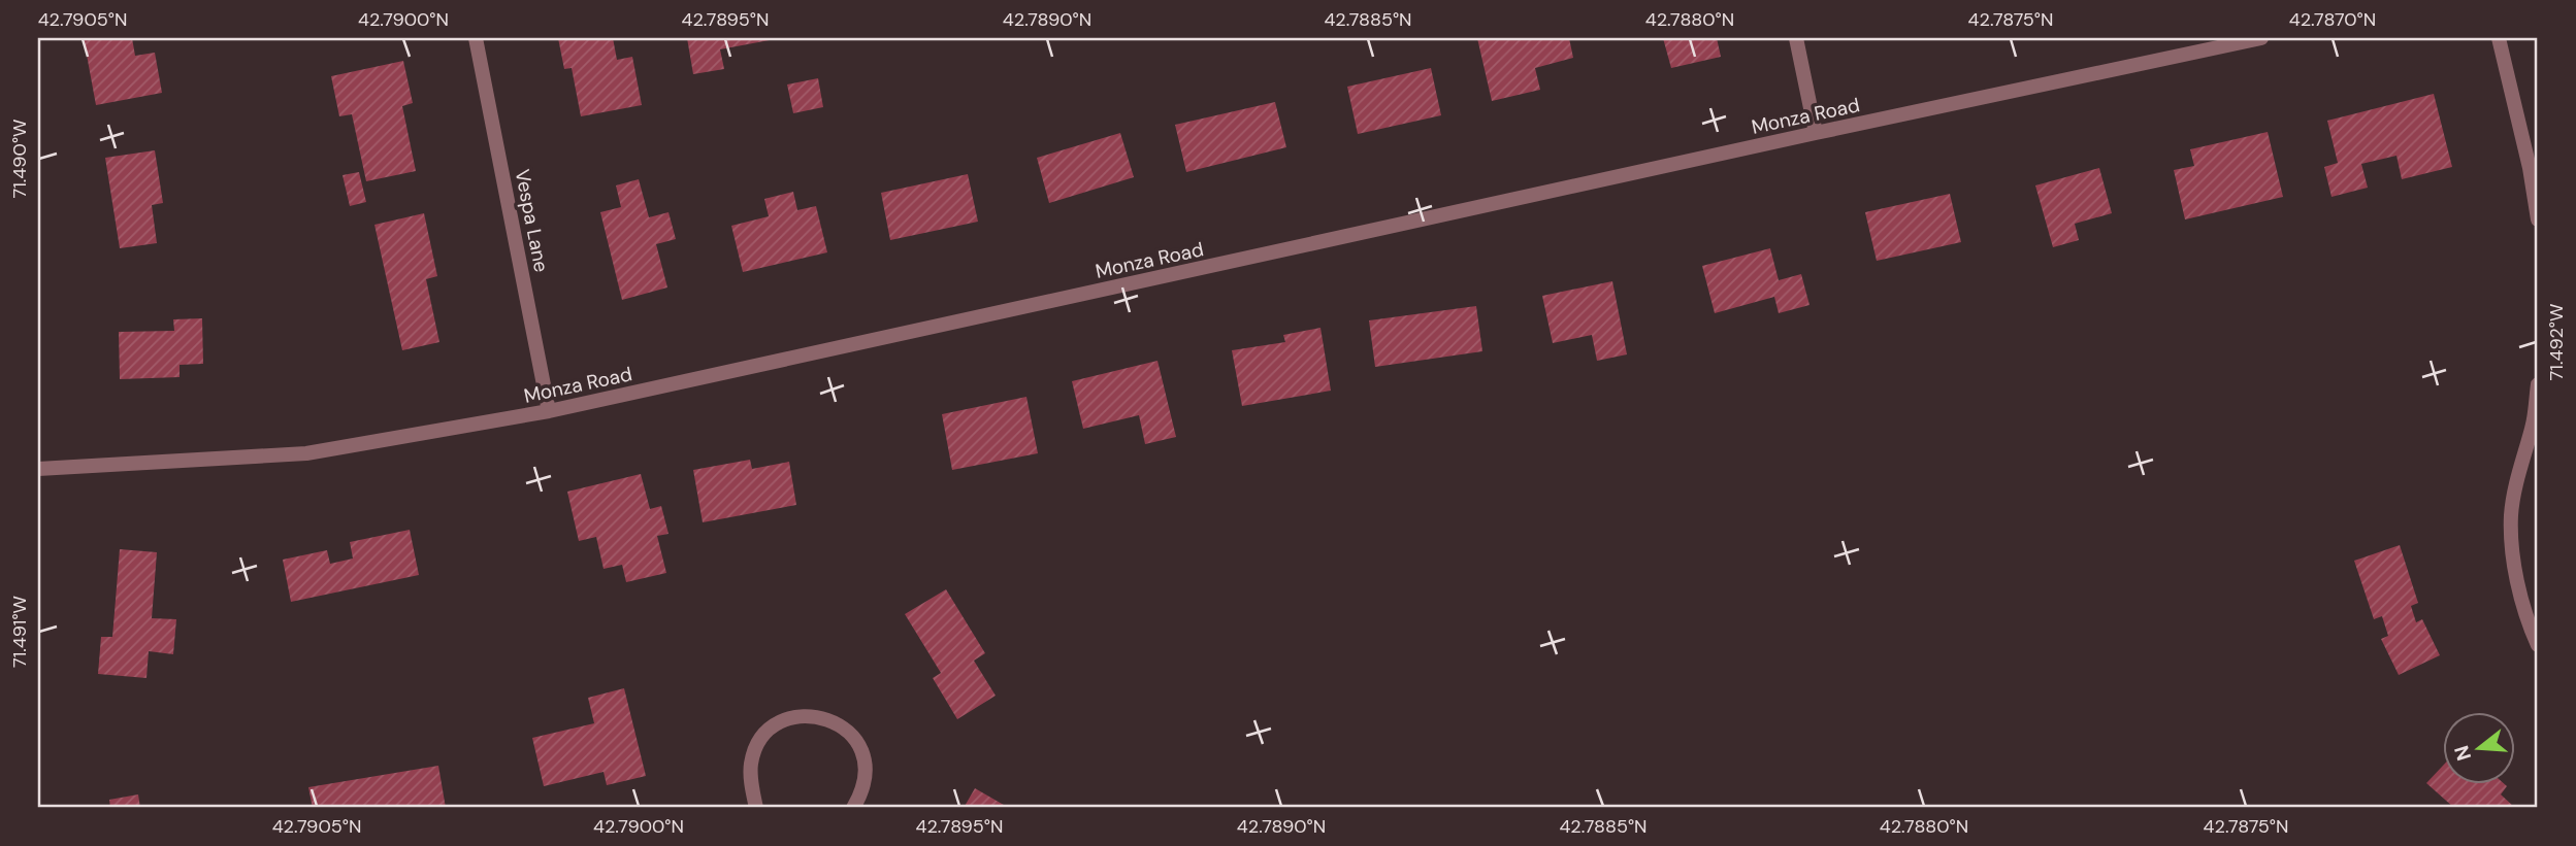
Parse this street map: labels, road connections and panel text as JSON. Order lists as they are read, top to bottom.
{
  "streets": {
    "street": ["Monza Road", "Vespa Lane"]
  },
  "crossings": [
    ["Monza Road", "Vespa Lane"]
  ],
  "north": "left",
  "coordinates": [
    "42.7905°N",
    "42.7900°N",
    "42.7895°N",
    "42.7890°N",
    "42.7885°N",
    "42.7880°N",
    "42.7875°N",
    "42.7870°N",
    "71.490°W",
    "71.492°W",
    "71.491°W"
  ]
}
